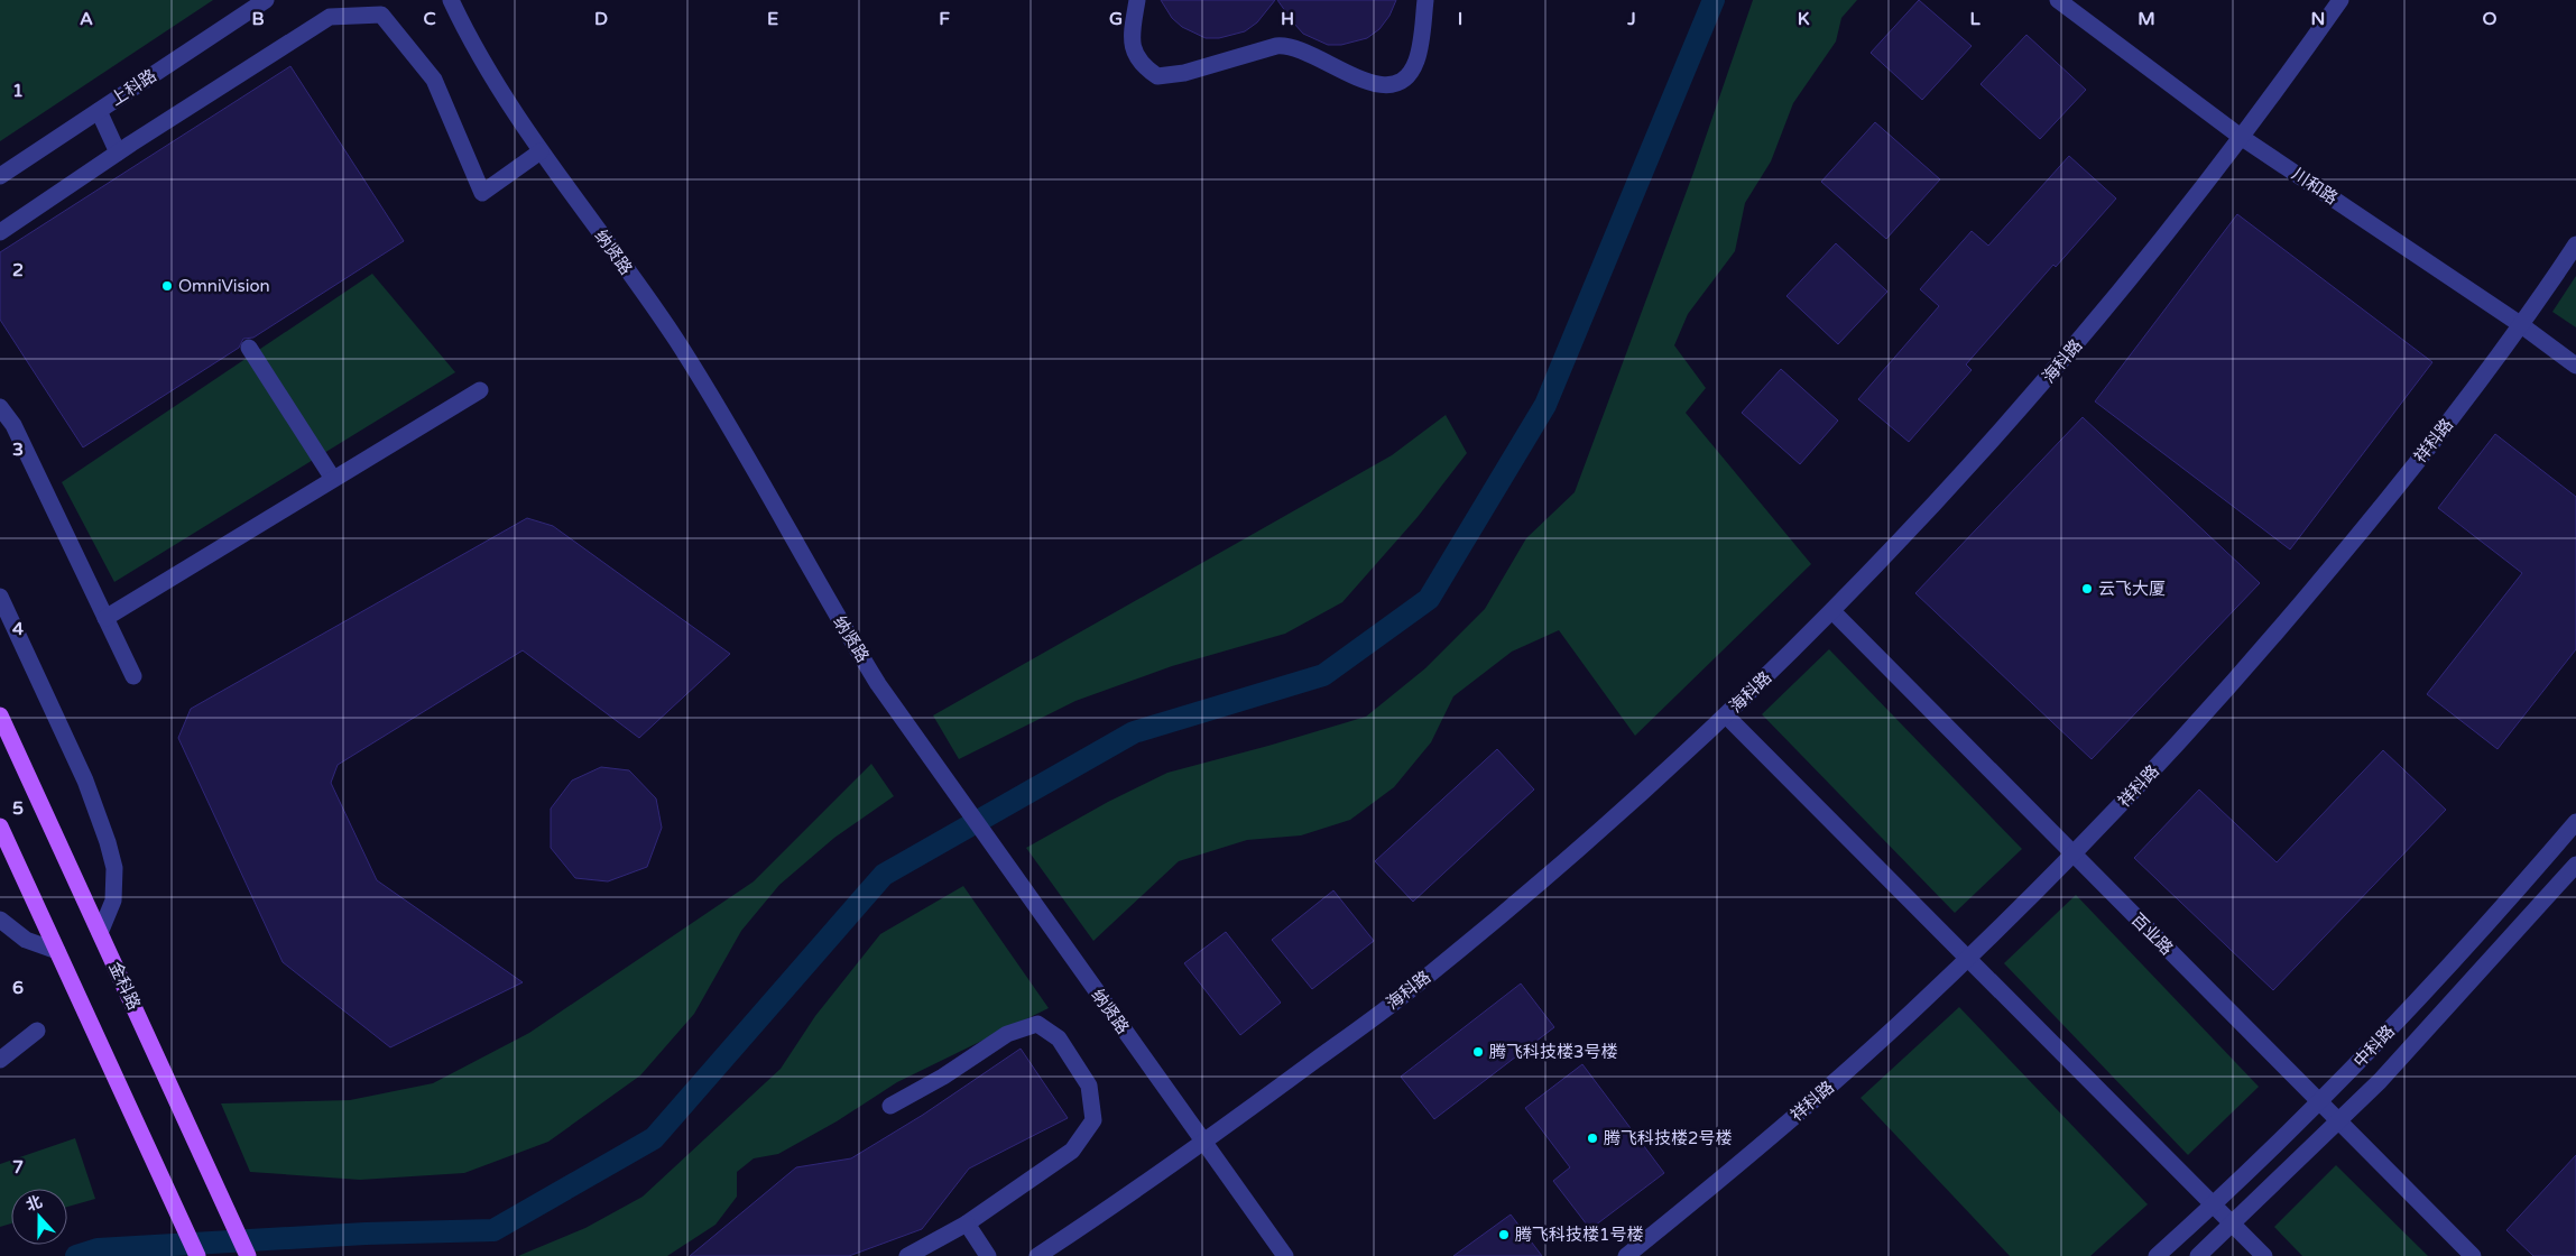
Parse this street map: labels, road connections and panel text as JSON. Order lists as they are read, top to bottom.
{
  "streets": {
    "main road": ["金科路"],
    "street": [
      "上科路",
      "川和路",
      "纳贤路",
      "海科路",
      "祥科路",
      "百业路",
      "中科路"
    ]
  },
  "crossings": [
    ["川和路", "海科路"],
    ["川和路", "祥科路"],
    ["纳贤路", "海科路"],
    ["海科路", "百业路"],
    ["祥科路", "百业路"],
    ["百业路", "中科路"]
  ],
  "places": [
    "OmniVision",
    "云飞大厦",
    "腾飞科技楼3号楼",
    "腾飞科技楼2号楼",
    "腾飞科技楼1号楼"
  ],
  "north": "top",
  "grid": {
    "columns": [
      "A",
      "B",
      "C",
      "D",
      "E",
      "F",
      "G",
      "H",
      "I",
      "J",
      "K",
      "L",
      "M",
      "N",
      "O"
    ],
    "rows": [
      "1",
      "2",
      "3",
      "4",
      "5",
      "6",
      "7"
    ]
  }
}
